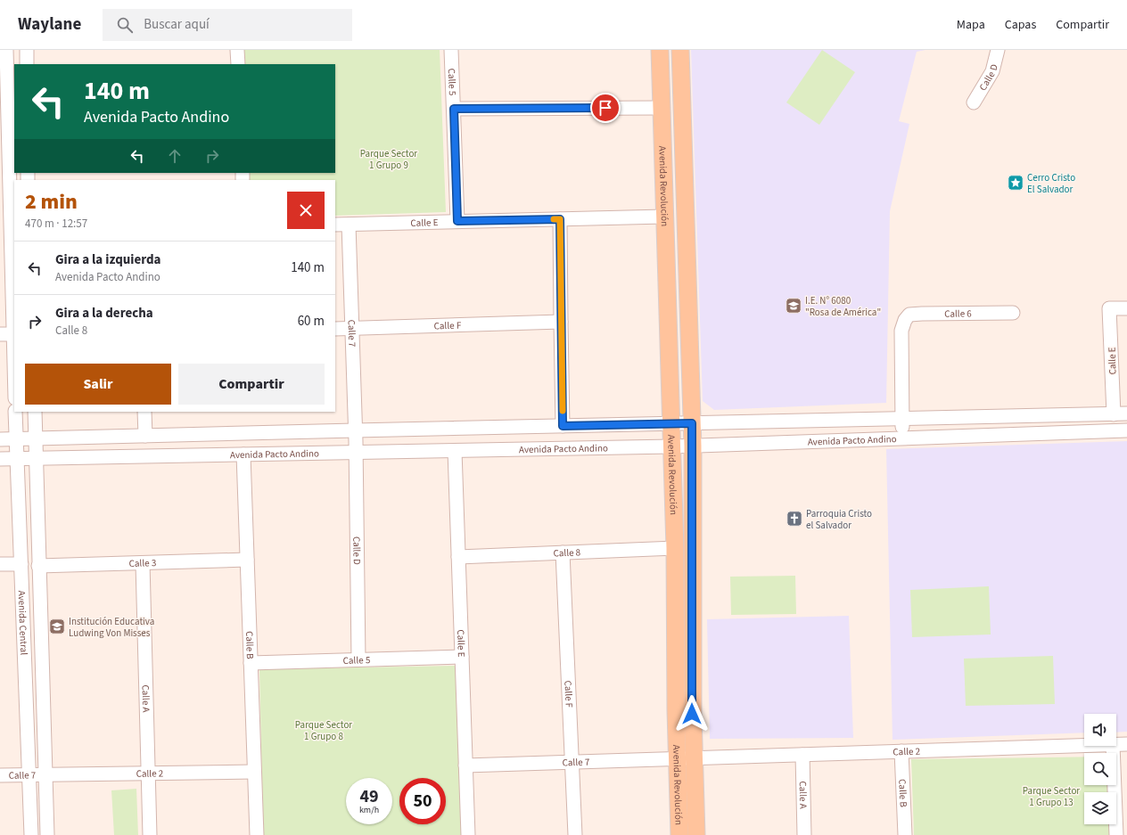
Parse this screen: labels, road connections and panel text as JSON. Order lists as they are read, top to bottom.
{
  "streets": {
    "main road": ["Avenida Revolución"],
    "street": [
      "Calle D",
      "Calle 5",
      "Calle E",
      "Calle 6",
      "Calle F",
      "Calle 7",
      "Avenida Pacto Andino",
      "Calle 8",
      "Calle 3",
      "Avenida Central",
      "Calle B",
      "Calle A",
      "Calle 2"
    ]
  },
  "crossings": [
    ["Calle D", "Calle 5"],
    ["Calle D", "Calle 7"],
    ["Calle D", "Avenida Pacto Andino"],
    ["Calle 5", "Calle E"],
    ["Calle 5", "Calle B"],
    ["Avenida Revolución", "Calle E"],
    ["Avenida Revolución", "Calle 7"],
    ["Avenida Revolución", "Avenida Pacto Andino"],
    ["Avenida Revolución", "Calle 8"],
    ["Avenida Revolución", "Calle 2"],
    ["Calle E", "Calle 7"],
    ["Calle E", "Avenida Pacto Andino"],
    ["Calle E", "Calle 8"],
    ["Calle 6", "Avenida Pacto Andino"],
    ["Calle F", "Calle 7"],
    ["Calle F", "Calle 8"],
    ["Calle 7", "Avenida Pacto Andino"],
    ["Calle 7", "Avenida Central"],
    ["Calle 7", "Calle 2"],
    ["Avenida Pacto Andino", "Avenida Central"],
    ["Avenida Pacto Andino", "Calle B"],
    ["Calle 3", "Avenida Central"],
    ["Calle 3", "Calle B"],
    ["Calle 3", "Calle A"],
    ["Avenida Central", "Calle 2"],
    ["Calle B", "Calle 2"],
    ["Calle A", "Calle 2"]
  ],
  "parks": ["Parque Sector 1 Grupo 9", "Parque Sector 1 Grupo 8", "Parque Sector 1 Grupo 13"],
  "places": {
    "place": ["Cerro Cristo El Salvador"],
    "school or university": ["I.E. N° 6080 \"Rosa de América\"", "Institución Educativa Ludwing Von Misses"],
    "church": ["Parroquia Cristo el Salvador"]
  },
  "page": {
    "header": "Waylane",
    "search": "Buscar aquí",
    "nav": ["Mapa", "Capas", "Compartir"],
    "turn": ["140 m", "Avenida Pacto Andino"],
    "heading": ["2 min", "470 m · 12:57"],
    "list": [
      {
        "name": "Gira a la izquierda",
        "note": "Avenida Pacto Andino",
        "value": "140 m"
      },
      {
        "name": "Gira a la derecha",
        "note": "Calle 8",
        "value": "60 m"
      }
    ],
    "buttons": ["Salir", "Compartir"],
    "speed": "49 km/h",
    "limit": "50"
  }
}
